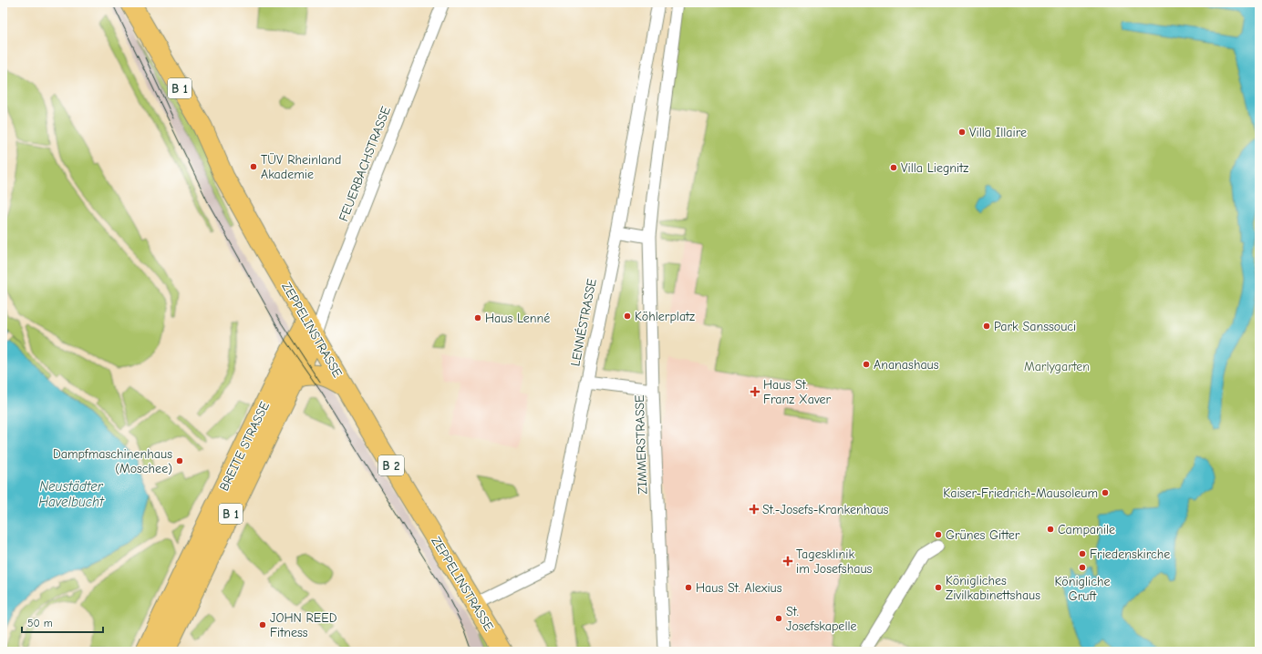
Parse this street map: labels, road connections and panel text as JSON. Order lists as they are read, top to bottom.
{
  "streets": {
    "main road": [
      "B 1",
      "ZEPPELINSTRASSE",
      "BREITE STRASSE",
      "B 2"
    ],
    "street": ["FEUERBACHSTRASSE", "LENNÉSTRASSE", "ZIMMERSTRASSE"]
  },
  "crossings": [
    ["FEUERBACHSTRASSE", "ZEPPELINSTRASSE"],
    ["FEUERBACHSTRASSE", "BREITE STRASSE"],
    ["LENNÉSTRASSE", "ZEPPELINSTRASSE"],
    ["ZEPPELINSTRASSE", "BREITE STRASSE"],
    ["ZEPPELINSTRASSE", "B 2"],
    ["BREITE STRASSE", "B 2"]
  ],
  "water": ["Neustädter Havelbucht"],
  "parks": ["Marlygarten"],
  "places": {
    "other": [
      "Villa Illaire",
      "TÜV Rheinland Akademie",
      "Villa Liegnitz",
      "Köhlerplatz",
      "Haus Lenné",
      "Park Sanssouci",
      "Ananashaus",
      "Dampfmaschinenhaus (Moschee)",
      "Kaiser-Friedrich-Mausoleum",
      "Campanile",
      "Grünes Gitter",
      "Friedenskirche",
      "Königliche Gruft",
      "Haus St. Alexius",
      "Königliches Zivilkabinettshaus",
      "St. Josefskapelle",
      "JOHN REED Fitness"
    ],
    "health": ["Haus St. Franz Xaver", "St.-Josefs-Krankenhaus", "Tagesklinik im Josefshaus"]
  },
  "scale_bar": "50 m"
}
